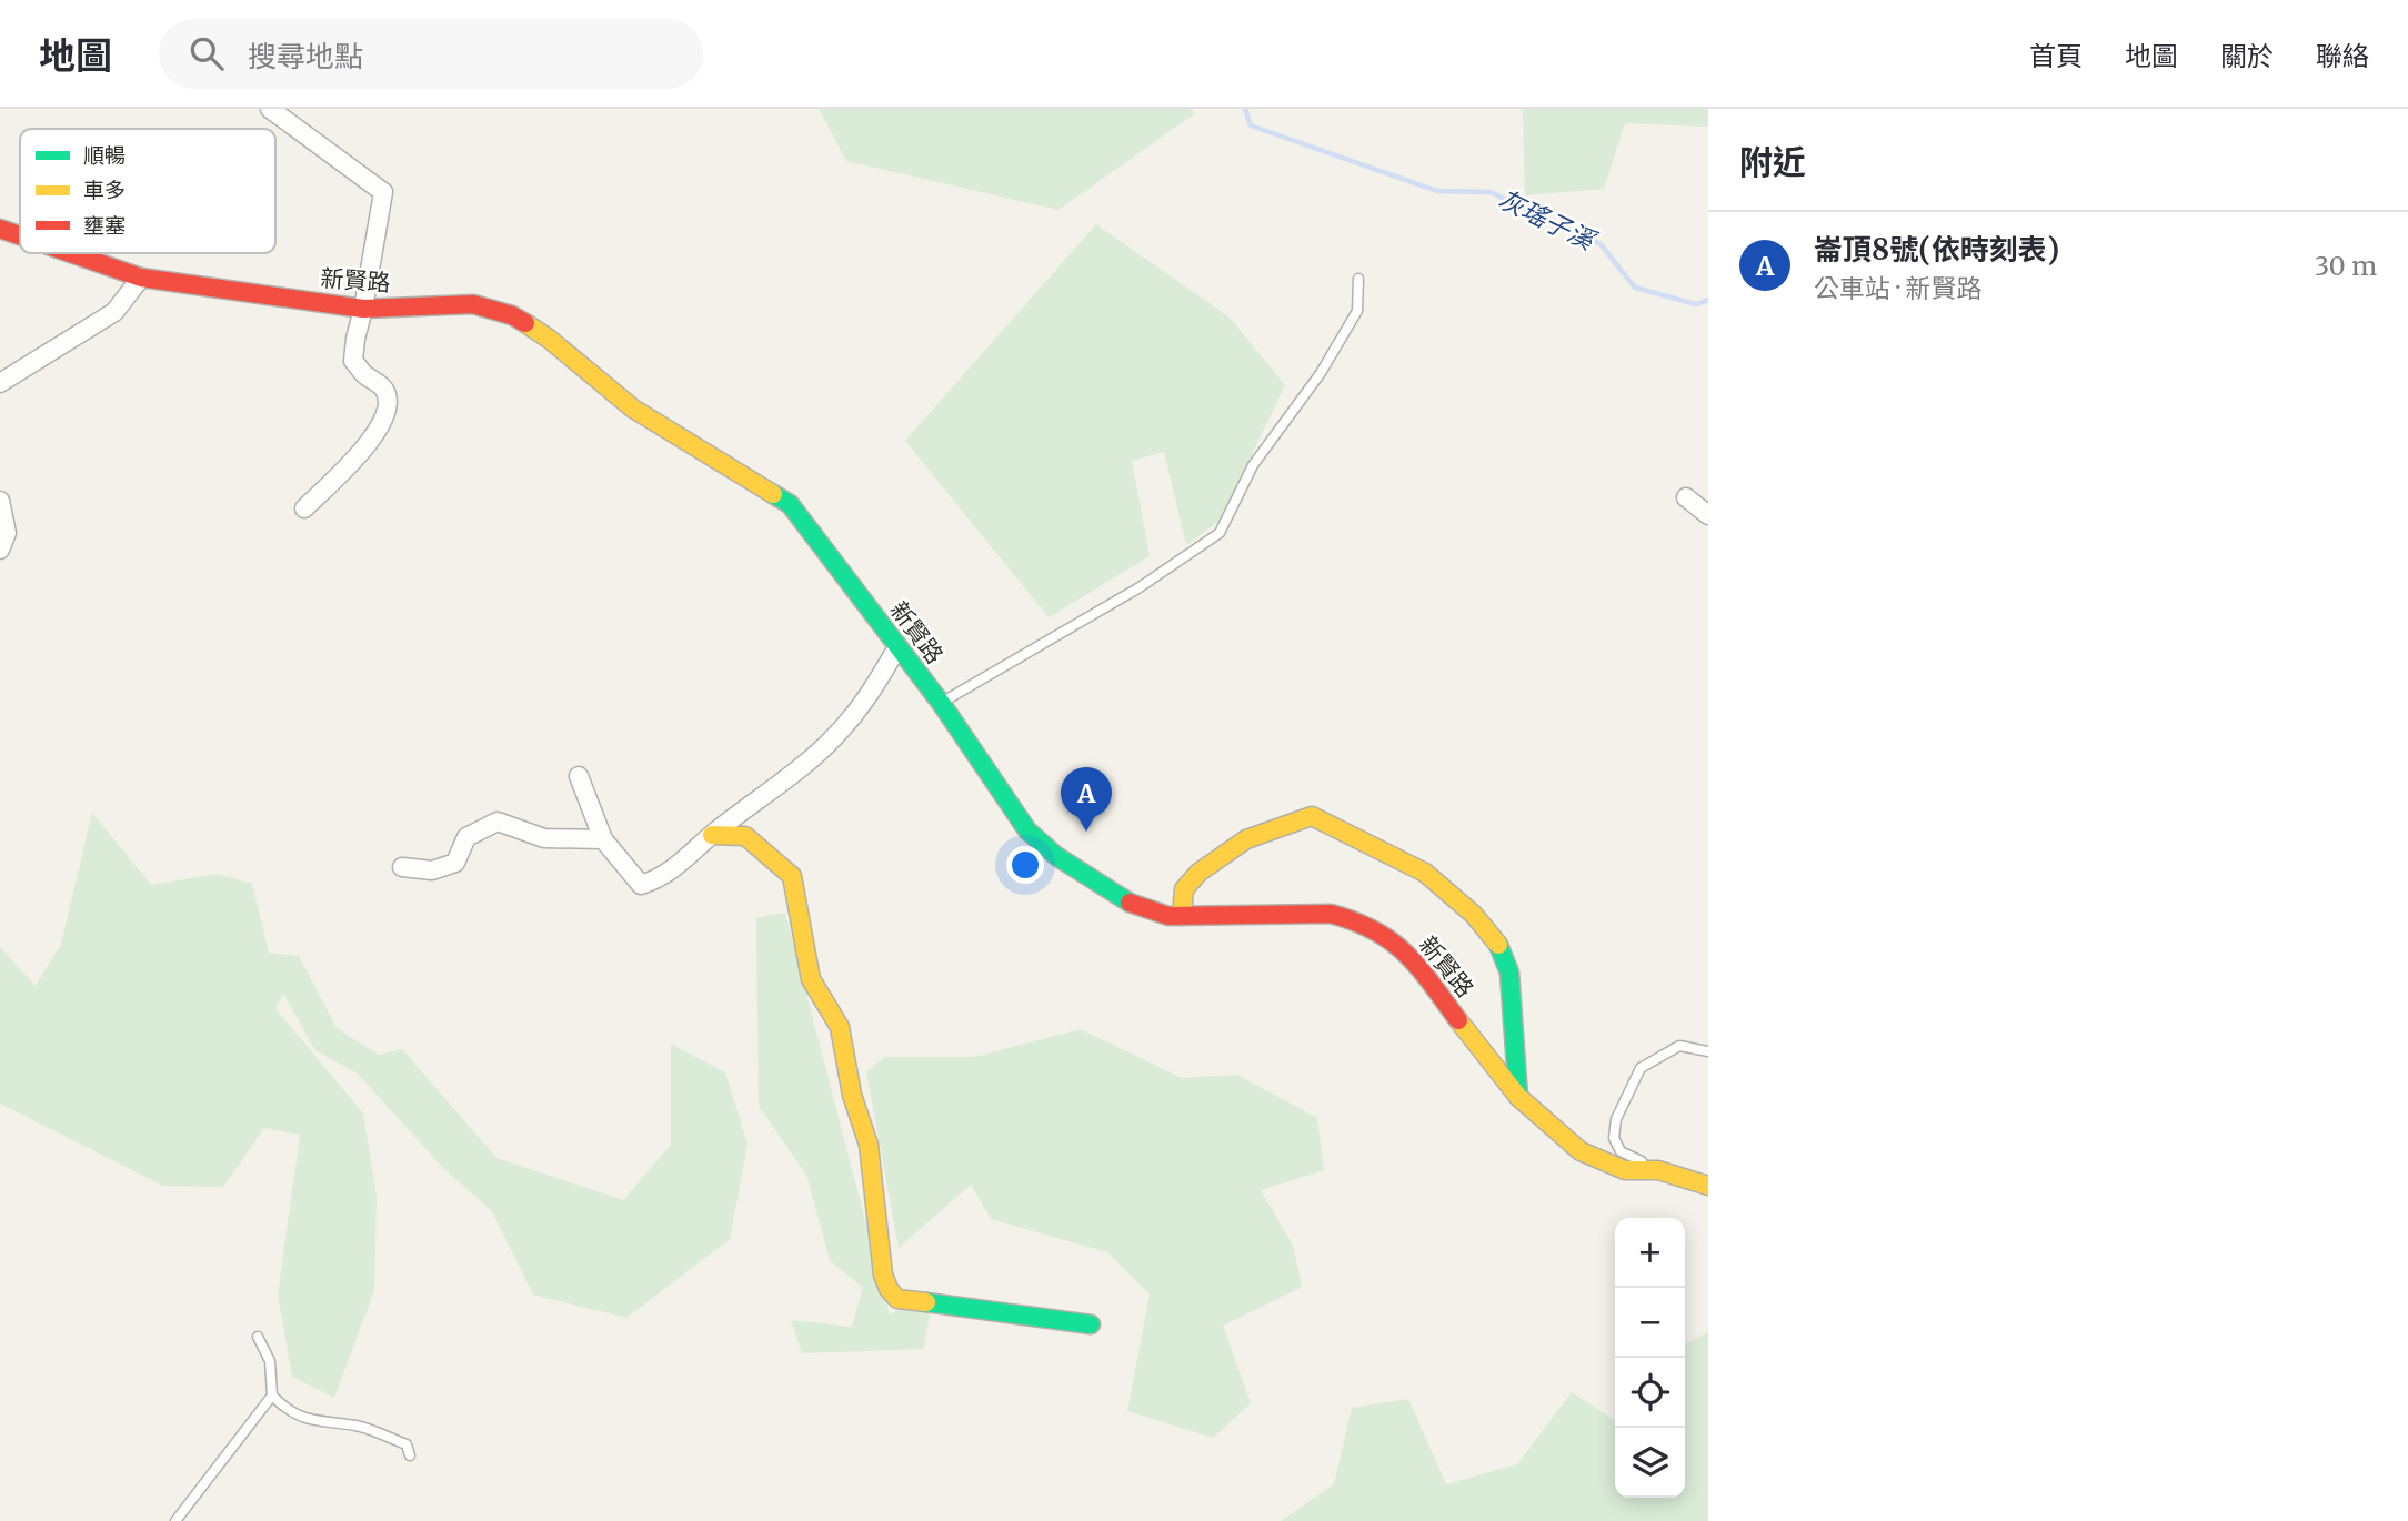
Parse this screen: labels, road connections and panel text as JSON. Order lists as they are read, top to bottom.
{
  "streets": {
    "street": ["新賢路"]
  },
  "water": ["灰瑤子溪"],
  "legend": ["順暢", "車多", "壅塞"],
  "page": {
    "header": "地圖",
    "search": "搜尋地點",
    "nav": [
      "首頁",
      "地圖",
      "關於",
      "聯絡"
    ],
    "heading": "附近",
    "list": [
      {
        "mark": "A",
        "name": "崙頂8號(依時刻表)",
        "note": "公車站 · 新賢路",
        "value": "30 m"
      }
    ],
    "pins": "A",
    "map_buttons": ["+", "−"]
  }
}
